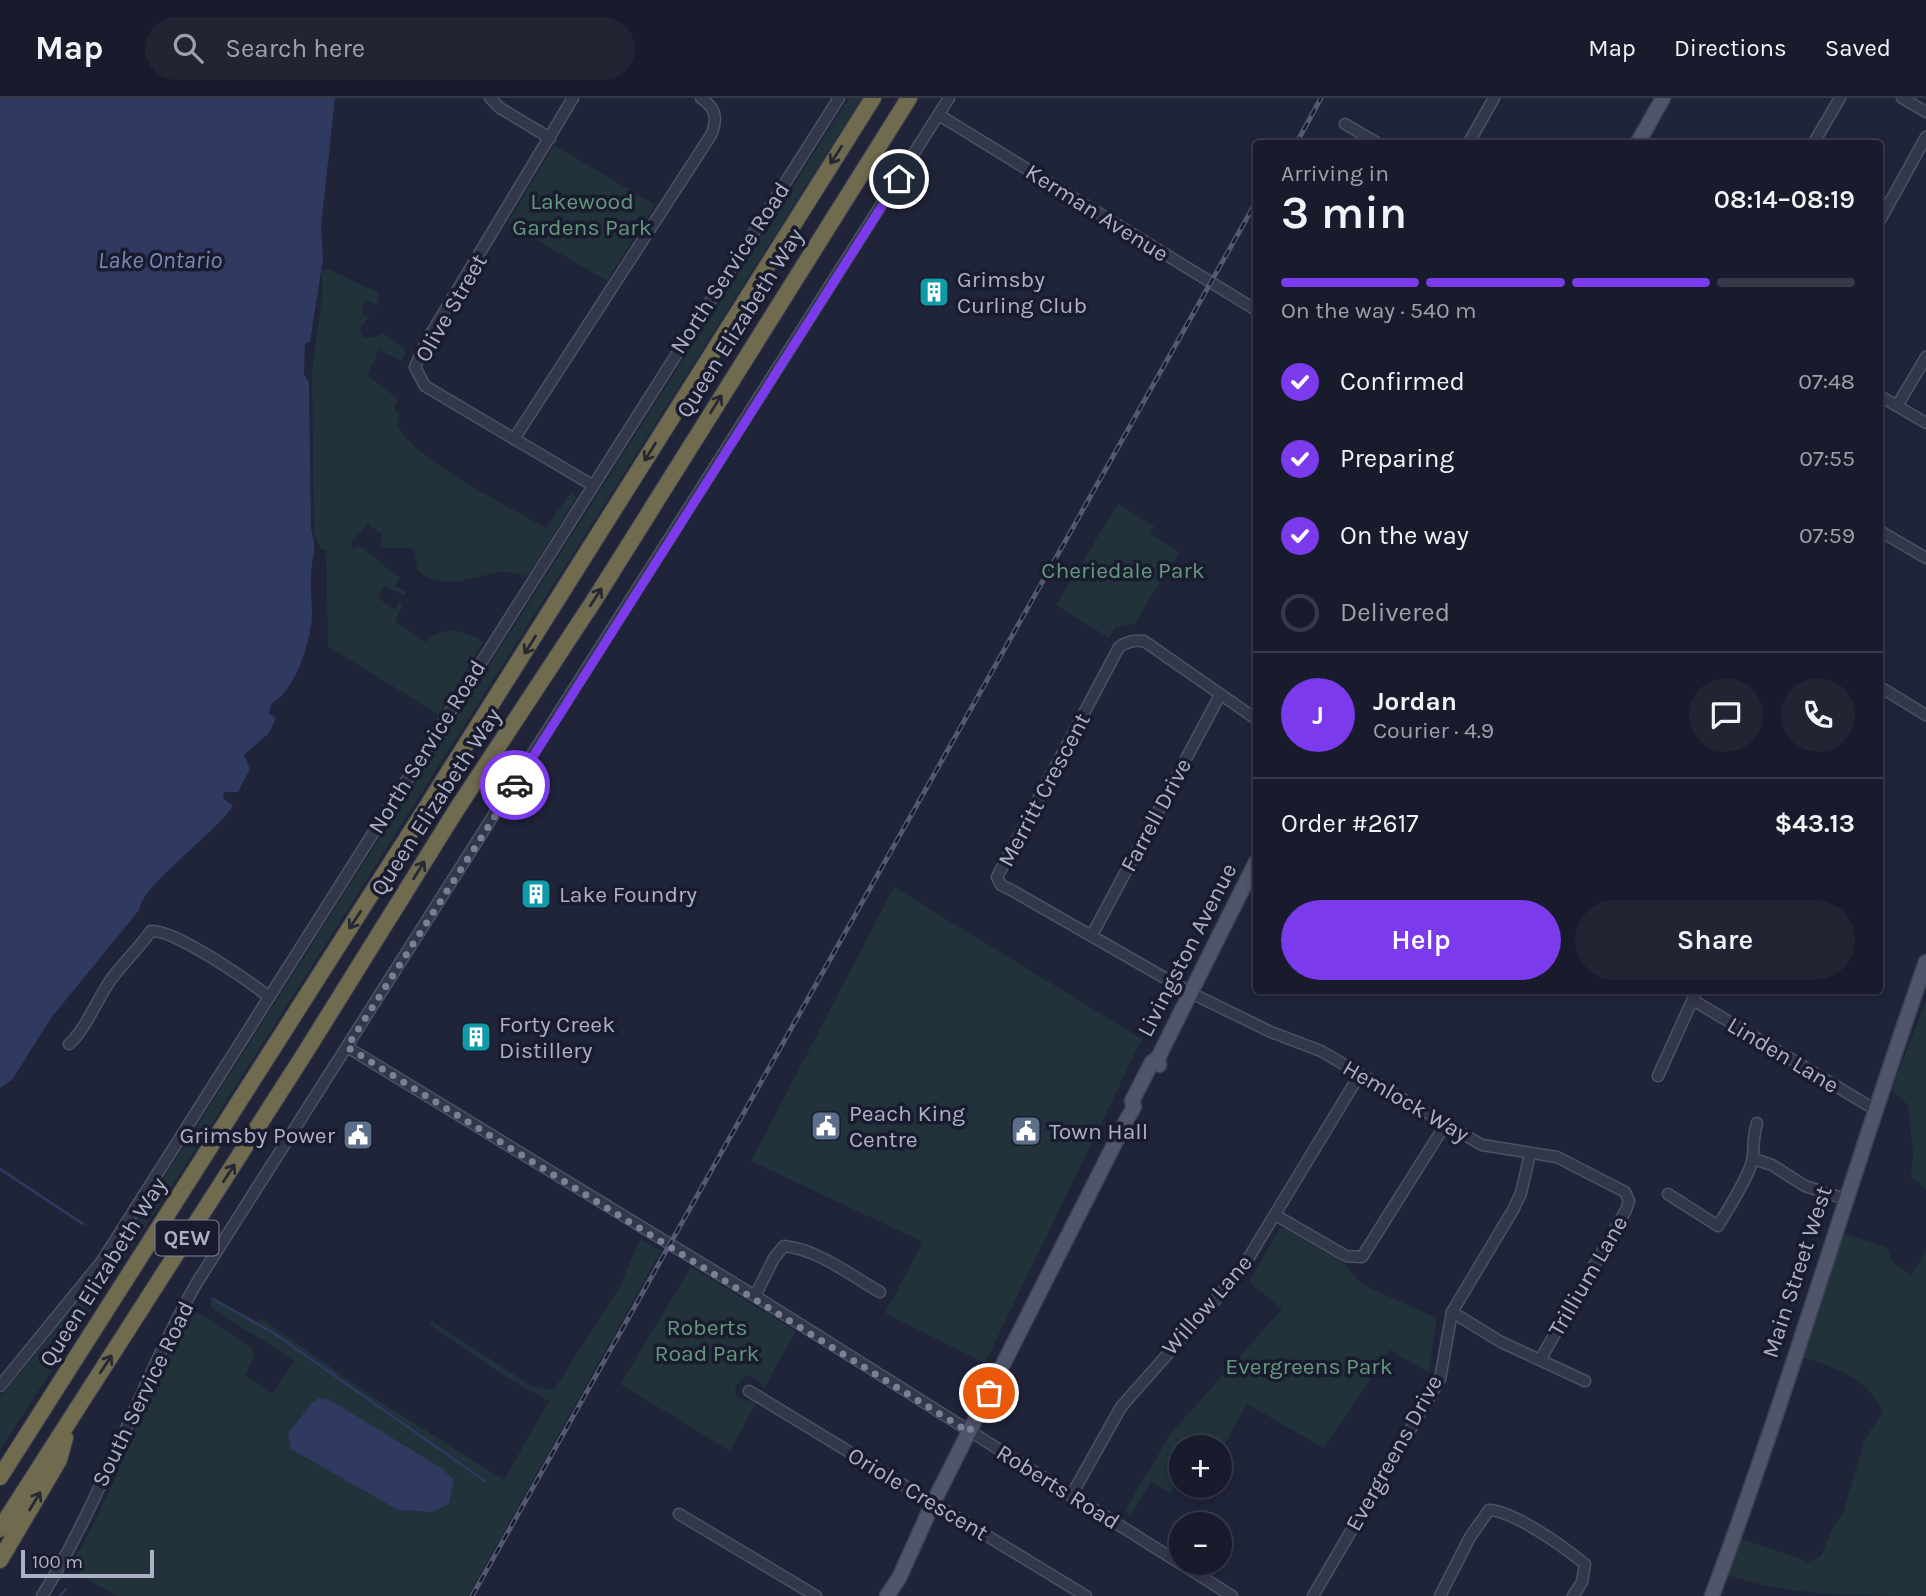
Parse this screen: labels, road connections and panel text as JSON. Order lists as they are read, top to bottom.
{
  "streets": {
    "highway": ["Queen Elizabeth Way", "QEW"],
    "main road": ["Livingston Avenue", "Main Street West"],
    "street": [
      "Kerman Avenue",
      "North Service Road",
      "Olive Street",
      "Merritt Crescent",
      "Farrell Drive",
      "Linden Lane",
      "Hemlock Way",
      "Trillium Lane",
      "Willow Lane",
      "South Service Road",
      "Evergreens Drive",
      "Roberts Road",
      "Oriole Crescent"
    ]
  },
  "crossings": [
    ["Kerman Avenue", "South Service Road"],
    ["North Service Road", "Olive Street"],
    ["Merritt Crescent", "Farrell Drive"],
    ["Merritt Crescent", "Livingston Avenue"],
    ["Merritt Crescent", "Hemlock Way"],
    ["Livingston Avenue", "Hemlock Way"],
    ["Livingston Avenue", "Roberts Road"],
    ["Livingston Avenue", "Oriole Crescent"],
    ["Linden Lane", "Main Street West"],
    ["Hemlock Way", "Trillium Lane"],
    ["Hemlock Way", "Willow Lane"],
    ["Hemlock Way", "Evergreens Drive"],
    ["Willow Lane", "Roberts Road"],
    ["South Service Road", "Roberts Road"]
  ],
  "water": ["Lake Ontario"],
  "parks": [
    "Lakewood Gardens Park",
    "Cheriedale Park",
    "Roberts Road Park",
    "Evergreens Park"
  ],
  "places": {
    "building": ["Grimsby Curling Club", "Lake Foundry", "Forty Creek Distillery"],
    "public building": ["Peach King Centre", "Town Hall", "Grimsby Power"]
  },
  "scale_bar": "100 m",
  "page": {
    "header": "Map",
    "search": "Search here",
    "nav": ["Map", "Directions", "Saved"],
    "heading": ["3 min", "Arriving in", "08:14–08:19"],
    "panel": [
      "Jordan",
      "Courier · 4.9",
      "Order #2617",
      "$43.13"
    ],
    "bar": "On the way · 540 m",
    "list": [
      ["Confirmed", "07:48"],
      ["Preparing", "07:55"],
      ["On the way", "07:59"],
      "Delivered"
    ],
    "round": "J",
    "buttons": ["Help", "Share"],
    "map_buttons": ["+", "−"],
    "scale": "100 m"
  }
}
